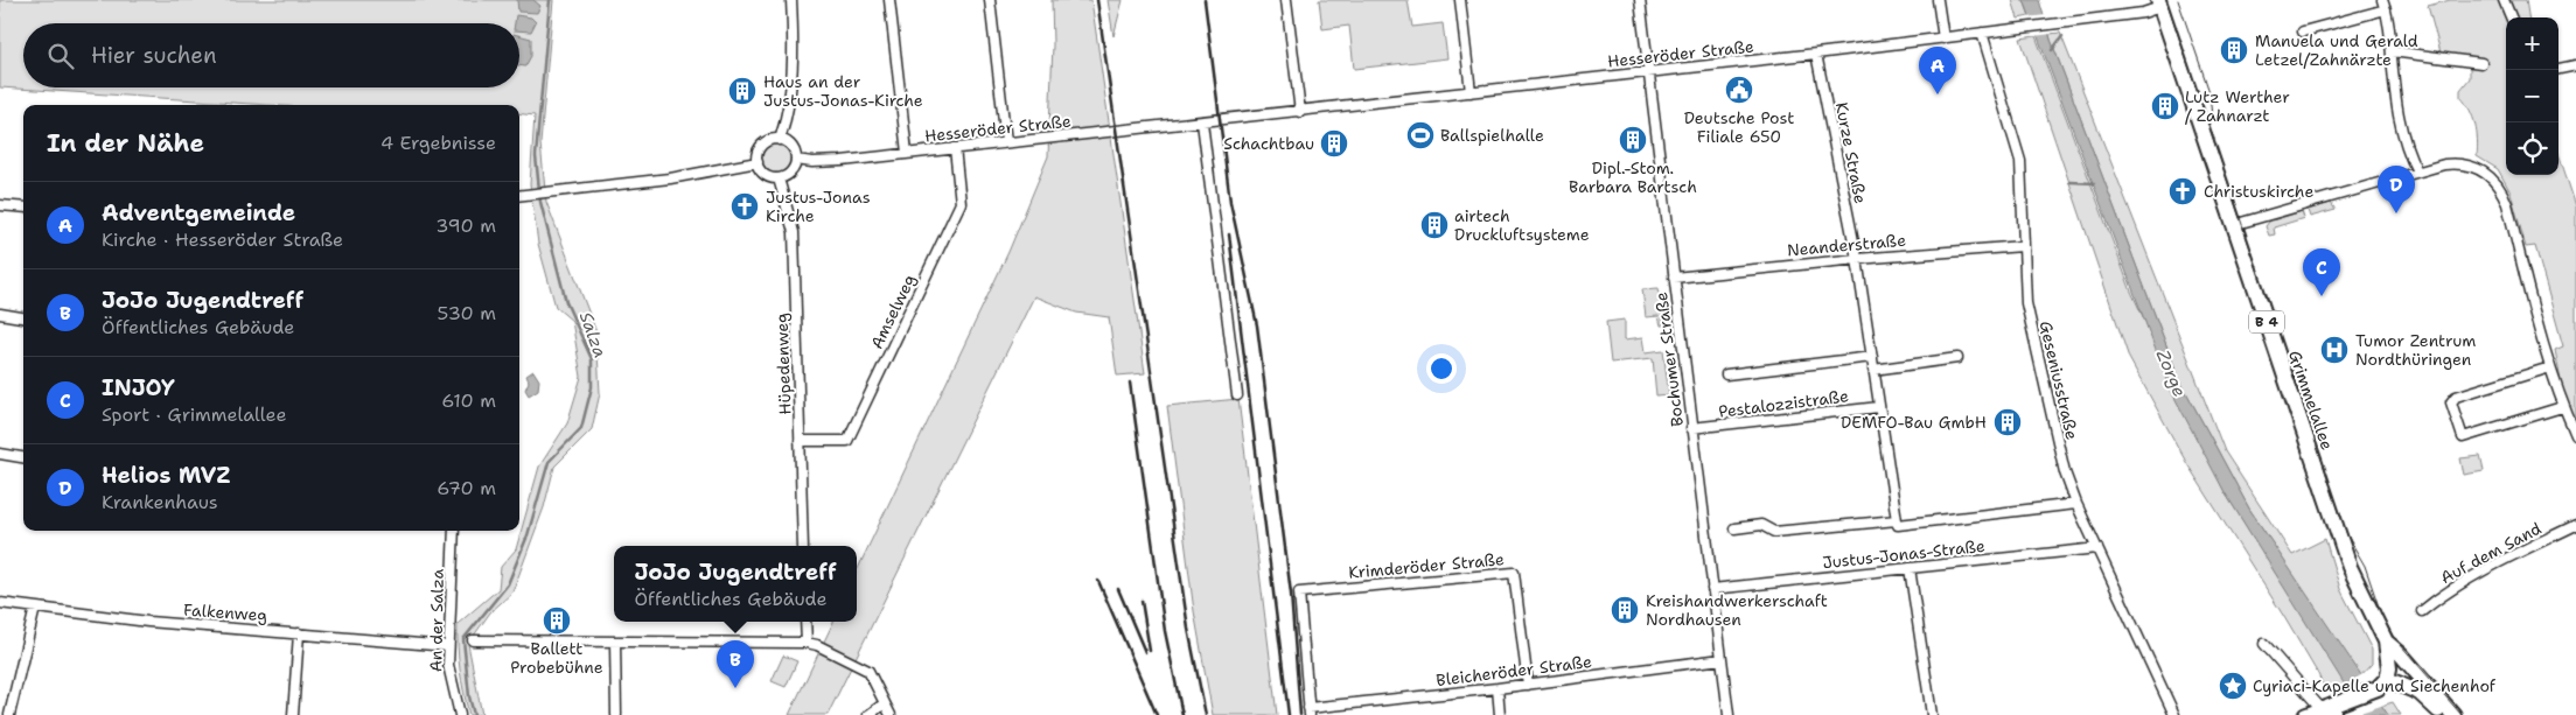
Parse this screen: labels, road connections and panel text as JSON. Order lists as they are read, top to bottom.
{
  "streets": {
    "main road": ["B 4", "Grimmelallee"],
    "street": [
      "Hesseröder Straße",
      "Kurze Straße",
      "Neanderstraße",
      "Amselweg",
      "Bochumer Straße",
      "Hüpedenweg",
      "Geseniusstraße",
      "Pestalozzistraße",
      "Auf dem Sand",
      "Justus-Jonas-Straße",
      "Krimderöder Straße",
      "Falkenweg",
      "An der Salza",
      "Bleicheröder Straße"
    ]
  },
  "crossings": [
    ["Hesseröder Straße", "Kurze Straße"],
    ["Hesseröder Straße", "Amselweg"],
    ["Hesseröder Straße", "Bochumer Straße"],
    ["Hesseröder Straße", "Hüpedenweg"],
    ["Hesseröder Straße", "Geseniusstraße"],
    ["Hesseröder Straße", "Grimmelallee"],
    ["Kurze Straße", "Neanderstraße"],
    ["Neanderstraße", "Bochumer Straße"],
    ["Neanderstraße", "Geseniusstraße"],
    ["Amselweg", "Hüpedenweg"],
    ["B 4", "Grimmelallee"],
    ["Bochumer Straße", "Pestalozzistraße"],
    ["Bochumer Straße", "Justus-Jonas-Straße"],
    ["Bochumer Straße", "Bleicheröder Straße"],
    ["Geseniusstraße", "Justus-Jonas-Straße"],
    ["Krimderöder Straße", "Bleicheröder Straße"],
    ["Falkenweg", "An der Salza"]
  ],
  "water": ["Salza", "Zorge"],
  "places": {
    "building": [
      "Manuela und Gerald Letzel/Zahnärzte",
      "Haus an der Justus-Jonas-Kirche",
      "Lutz Werther / Zahnarzt",
      "Dipl.-Stom. Barbara Bartsch",
      "Schachtbau",
      "airtech Druckluftsysteme",
      "DEMFO-Bau GmbH",
      "Kreishandwerkerschaft Nordhausen",
      "Ballett Probebühne"
    ],
    "public building": ["Deutsche Post Filiale 650"],
    "sports": ["Ballspielhalle"],
    "church": ["Christuskirche", "Justus-Jonas Kirche"],
    "hospital": ["Tumor Zentrum Nordthüringen"],
    "place": ["Cyriaci-Kapelle und Siechenhof"]
  },
  "page": {
    "map_buttons": ["+", "−"],
    "search": "Hier suchen",
    "pins": [
      "A",
      "D",
      "C",
      "B"
    ],
    "heading": ["In der Nähe", "4 Ergebnisse"],
    "list": [
      {
        "mark": "A",
        "name": "Adventgemeinde",
        "note": "Kirche · Hesseröder Straße",
        "value": "390 m"
      },
      {
        "mark": "B",
        "name": "JoJo Jugendtreff",
        "note": "Öffentliches Gebäude",
        "value": "530 m"
      },
      {
        "mark": "C",
        "name": "INJOY",
        "note": "Sport · Grimmelallee",
        "value": "610 m"
      },
      {
        "mark": "D",
        "name": "Helios MVZ",
        "note": "Krankenhaus",
        "value": "670 m"
      }
    ],
    "popup": ["JoJo Jugendtreff", "Öffentliches Gebäude"]
  }
}
